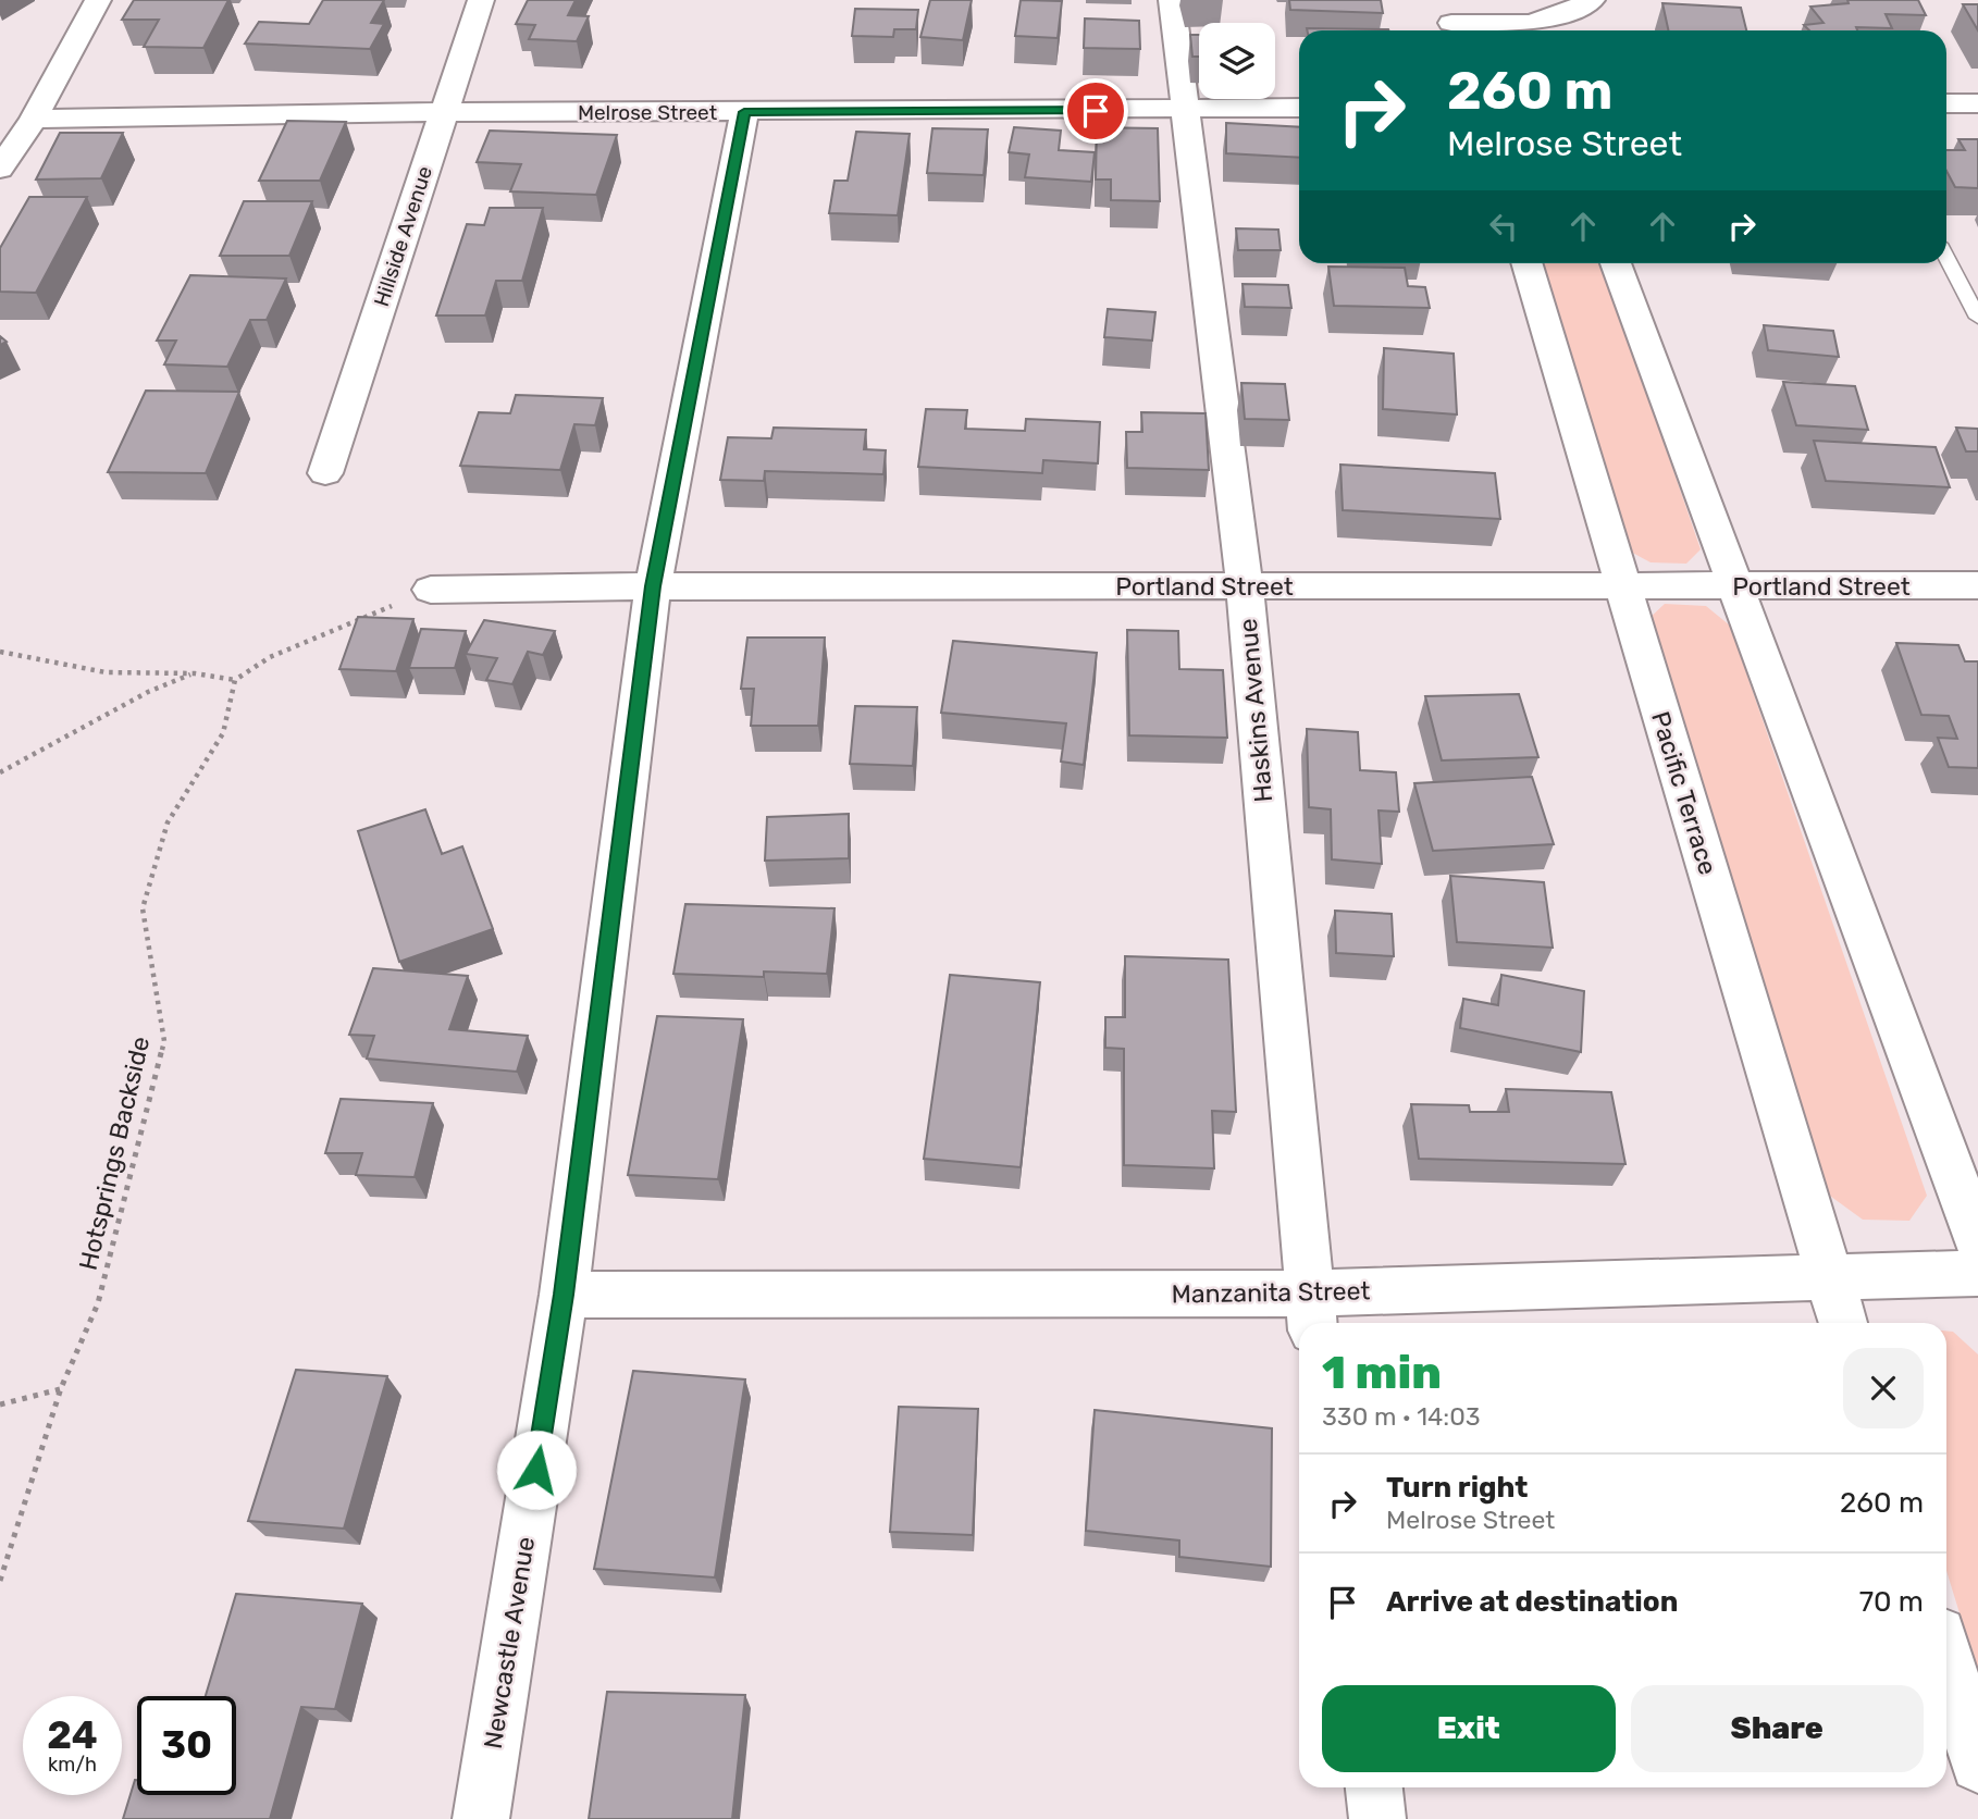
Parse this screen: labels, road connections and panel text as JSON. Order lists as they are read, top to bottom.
{
  "streets": {
    "street": [
      "Melrose Street",
      "Hillside Avenue",
      "Portland Street",
      "Haskins Avenue",
      "Pacific Terrace",
      "Manzanita Street",
      "Newcastle Avenue"
    ],
    "path": ["Hotsprings Backside"]
  },
  "crossings": [
    ["Melrose Street", "Hillside Avenue"],
    ["Melrose Street", "Haskins Avenue"],
    ["Melrose Street", "Newcastle Avenue"],
    ["Portland Street", "Haskins Avenue"],
    ["Portland Street", "Pacific Terrace"],
    ["Portland Street", "Newcastle Avenue"],
    ["Haskins Avenue", "Manzanita Street"],
    ["Pacific Terrace", "Manzanita Street"],
    ["Manzanita Street", "Newcastle Avenue"]
  ],
  "page": {
    "turn": ["260 m", "Melrose Street"],
    "heading": ["1 min", "330 m · 14:03"],
    "list": [
      {
        "name": "Turn right",
        "note": "Melrose Street",
        "value": "260 m"
      },
      {
        "name": "Arrive at destination",
        "value": "70 m"
      }
    ],
    "buttons": ["Exit", "Share"],
    "speed": "24 km/h",
    "limit": "30"
  }
}
